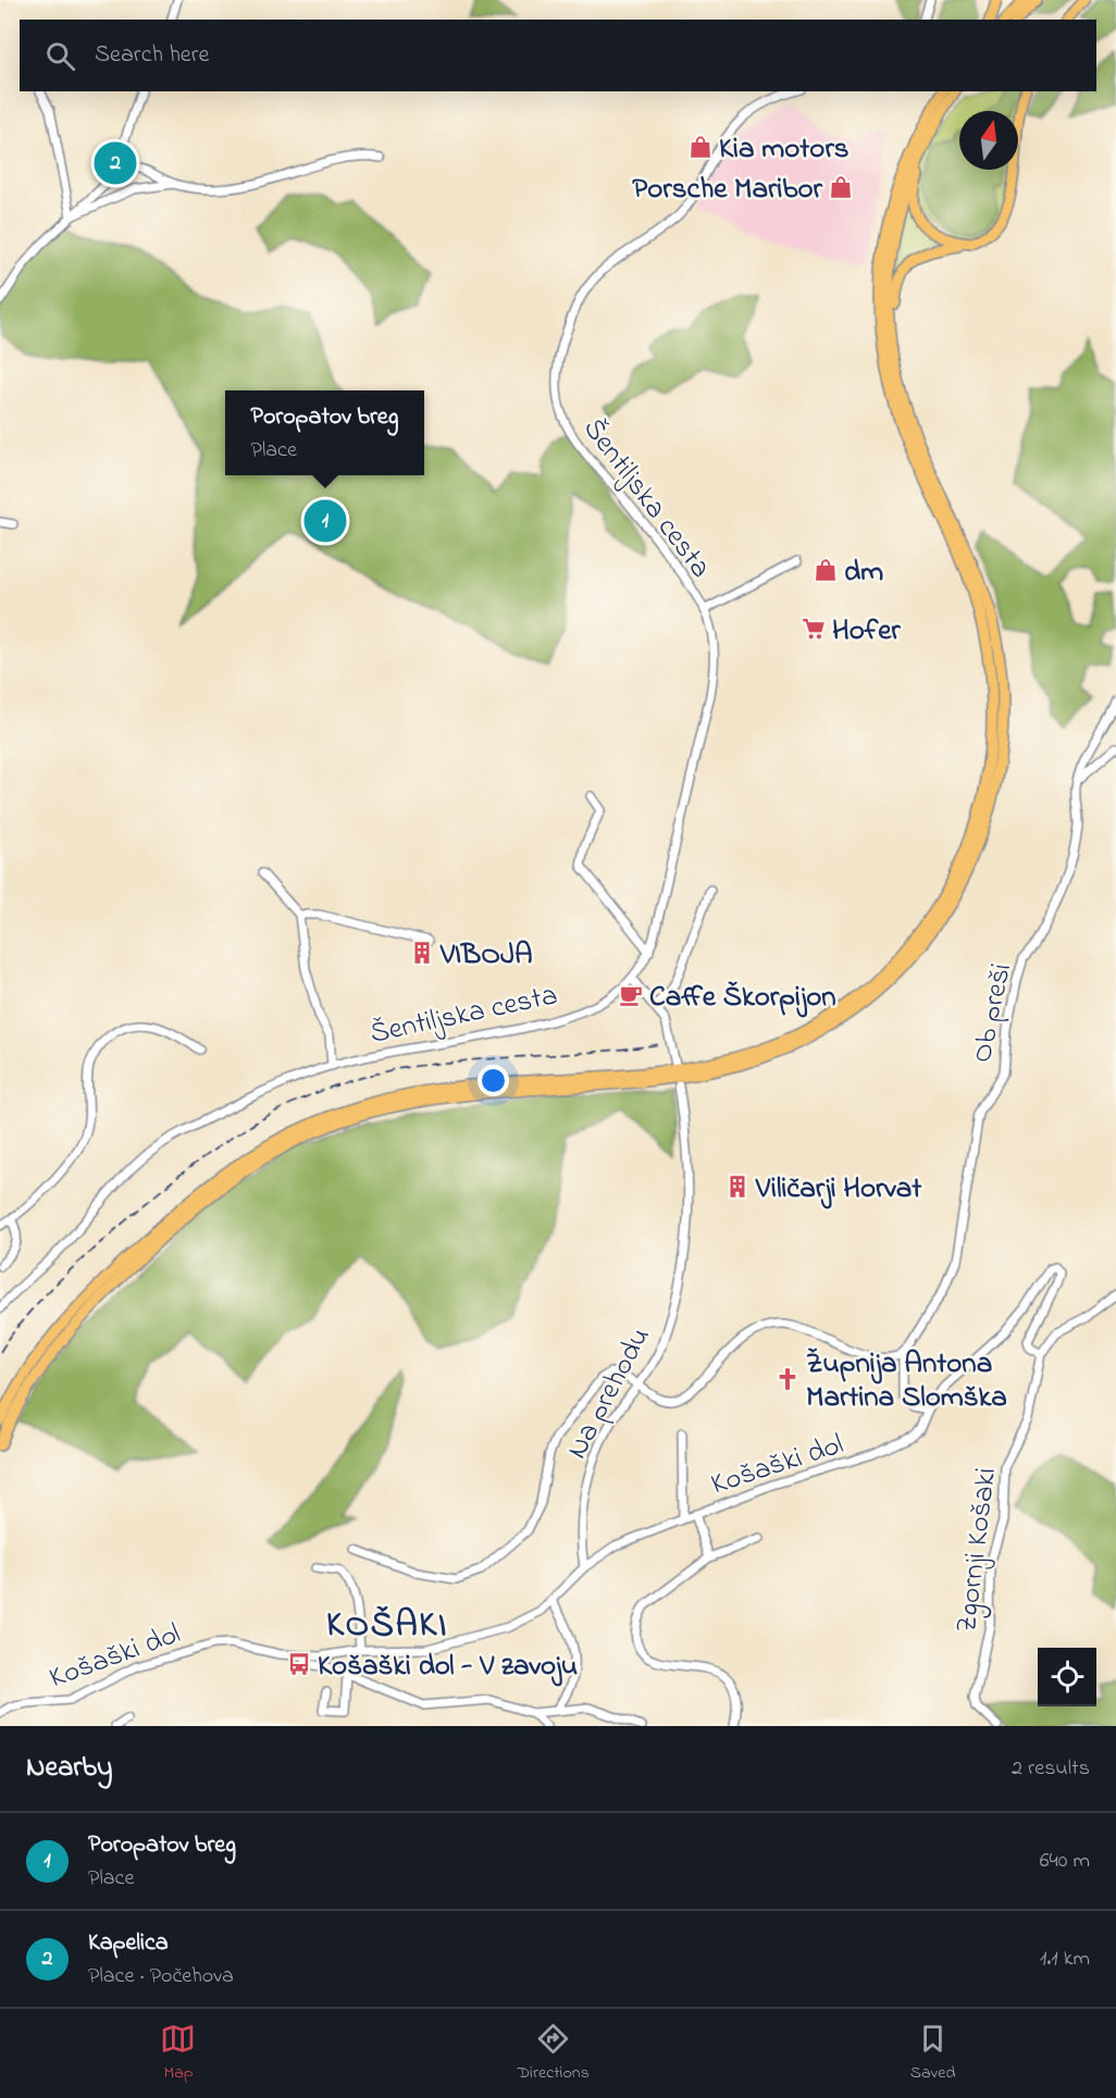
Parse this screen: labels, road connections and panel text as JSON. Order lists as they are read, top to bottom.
{
  "streets": {
    "street": [
      "Šentiljska cesta",
      "Ob preši",
      "Na prehodu",
      "Košaški dol",
      "Zgornji Košaki"
    ]
  },
  "crossings": [
    ["Na prehodu", "Košaški dol"],
    ["Košaški dol", "Zgornji Košaki"]
  ],
  "districts": ["KOŠAKI"],
  "places": {
    "shop": ["Kia motors", "Porsche Maribor", "dm"],
    "supermarket": ["Hofer"],
    "building": ["VIBOJA", "Viličarji Horvat"],
    "cafe": ["Caffe Škorpijon"],
    "church": ["Župnija Antona Martina Slomška"],
    "bus stop": ["Košaški dol - V zavoju"]
  },
  "north": "top",
  "page": {
    "search": "Search here",
    "pins": ["2", "1"],
    "popup": ["Poropatov breg", "Place"],
    "heading": ["Nearby", "2 results"],
    "list": [
      {
        "mark": "1",
        "name": "Poropatov breg",
        "note": "Place",
        "value": "640 m"
      },
      {
        "mark": "2",
        "name": "Kapelica",
        "note": "Place · Počehova",
        "value": "1.1 km"
      }
    ],
    "nav": ["Map", "Directions", "Saved"]
  }
}
